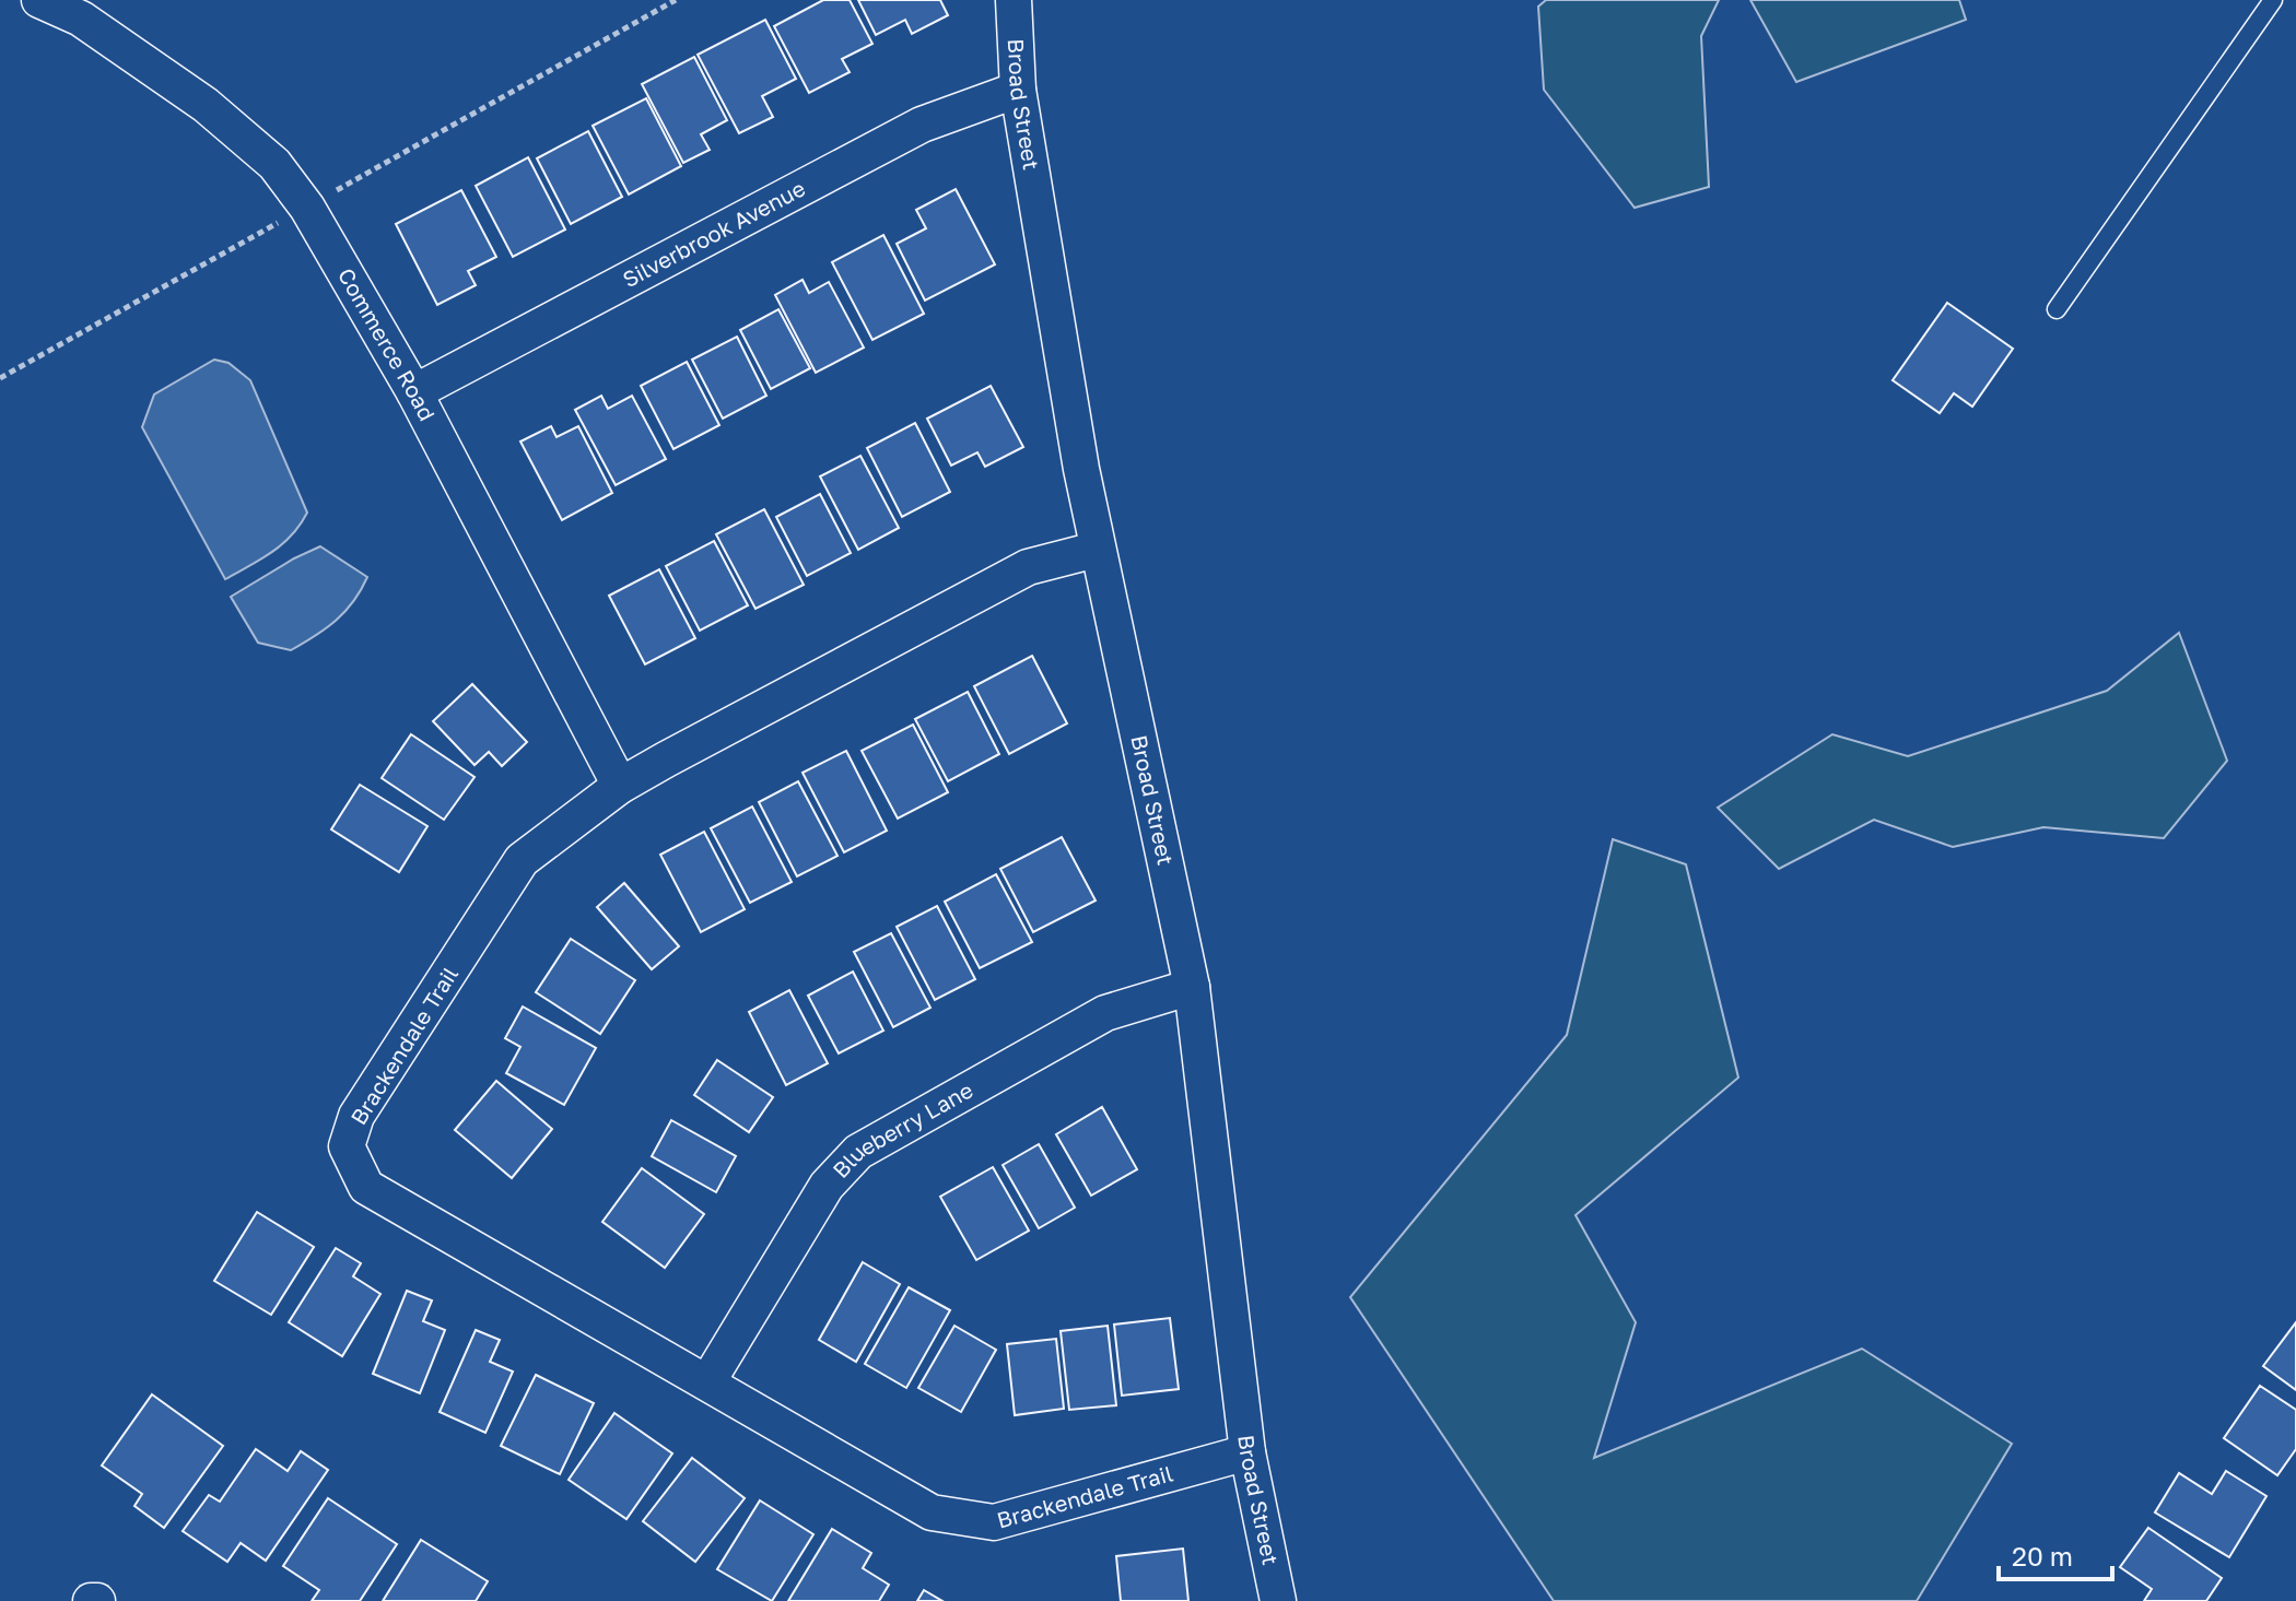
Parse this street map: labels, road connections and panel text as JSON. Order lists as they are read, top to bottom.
{
  "streets": {
    "street": [
      "Broad Street",
      "Silverbrook Avenue",
      "Commerce Road",
      "Brackendale Trail",
      "Blueberry Lane"
    ]
  },
  "crossings": [
    ["Broad Street", "Silverbrook Avenue"],
    ["Broad Street", "Brackendale Trail"],
    ["Broad Street", "Blueberry Lane"],
    ["Silverbrook Avenue", "Commerce Road"],
    ["Commerce Road", "Brackendale Trail"],
    ["Brackendale Trail", "Blueberry Lane"]
  ],
  "scale_bar": "20 m"
}
